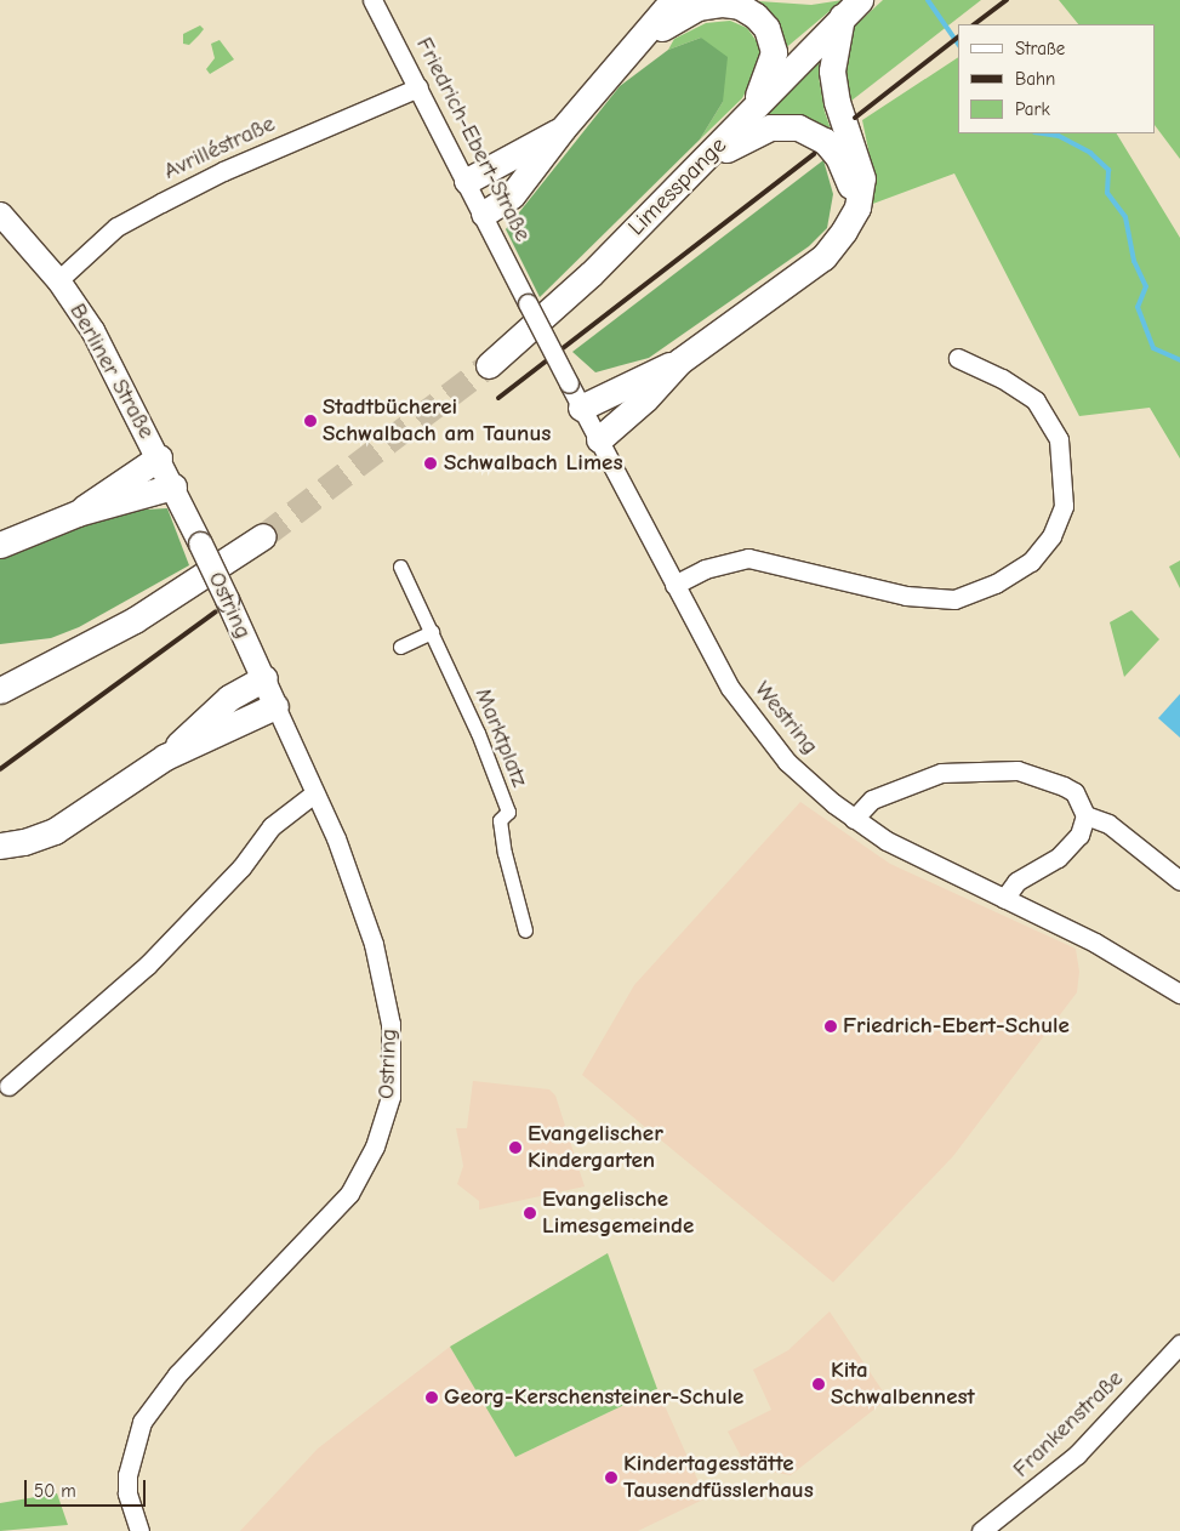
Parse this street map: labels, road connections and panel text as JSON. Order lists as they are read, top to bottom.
{
  "streets": {
    "main road": ["Limesspange"],
    "street": [
      "Friedrich-Ebert-Straße",
      "Avrilléstraße",
      "Berliner Straße",
      "Ostring",
      "Westring",
      "Marktplatz",
      "Frankenstraße"
    ]
  },
  "crossings": [
    ["Friedrich-Ebert-Straße", "Avrilléstraße"],
    ["Friedrich-Ebert-Straße", "Westring"],
    ["Avrilléstraße", "Berliner Straße"],
    ["Berliner Straße", "Ostring"]
  ],
  "places": [
    "Stadtbücherei Schwalbach am Taunus",
    "Schwalbach Limes",
    "Friedrich-Ebert-Schule",
    "Evangelischer Kindergarten",
    "Evangelische Limesgemeinde",
    "Kita Schwalbennest",
    "Georg-Kerschensteiner-Schule",
    "Kindertagesstätte Tausendfüsslerhaus"
  ],
  "legend": ["Straße", "Bahn", "Park"],
  "scale_bar": "50 m"
}
